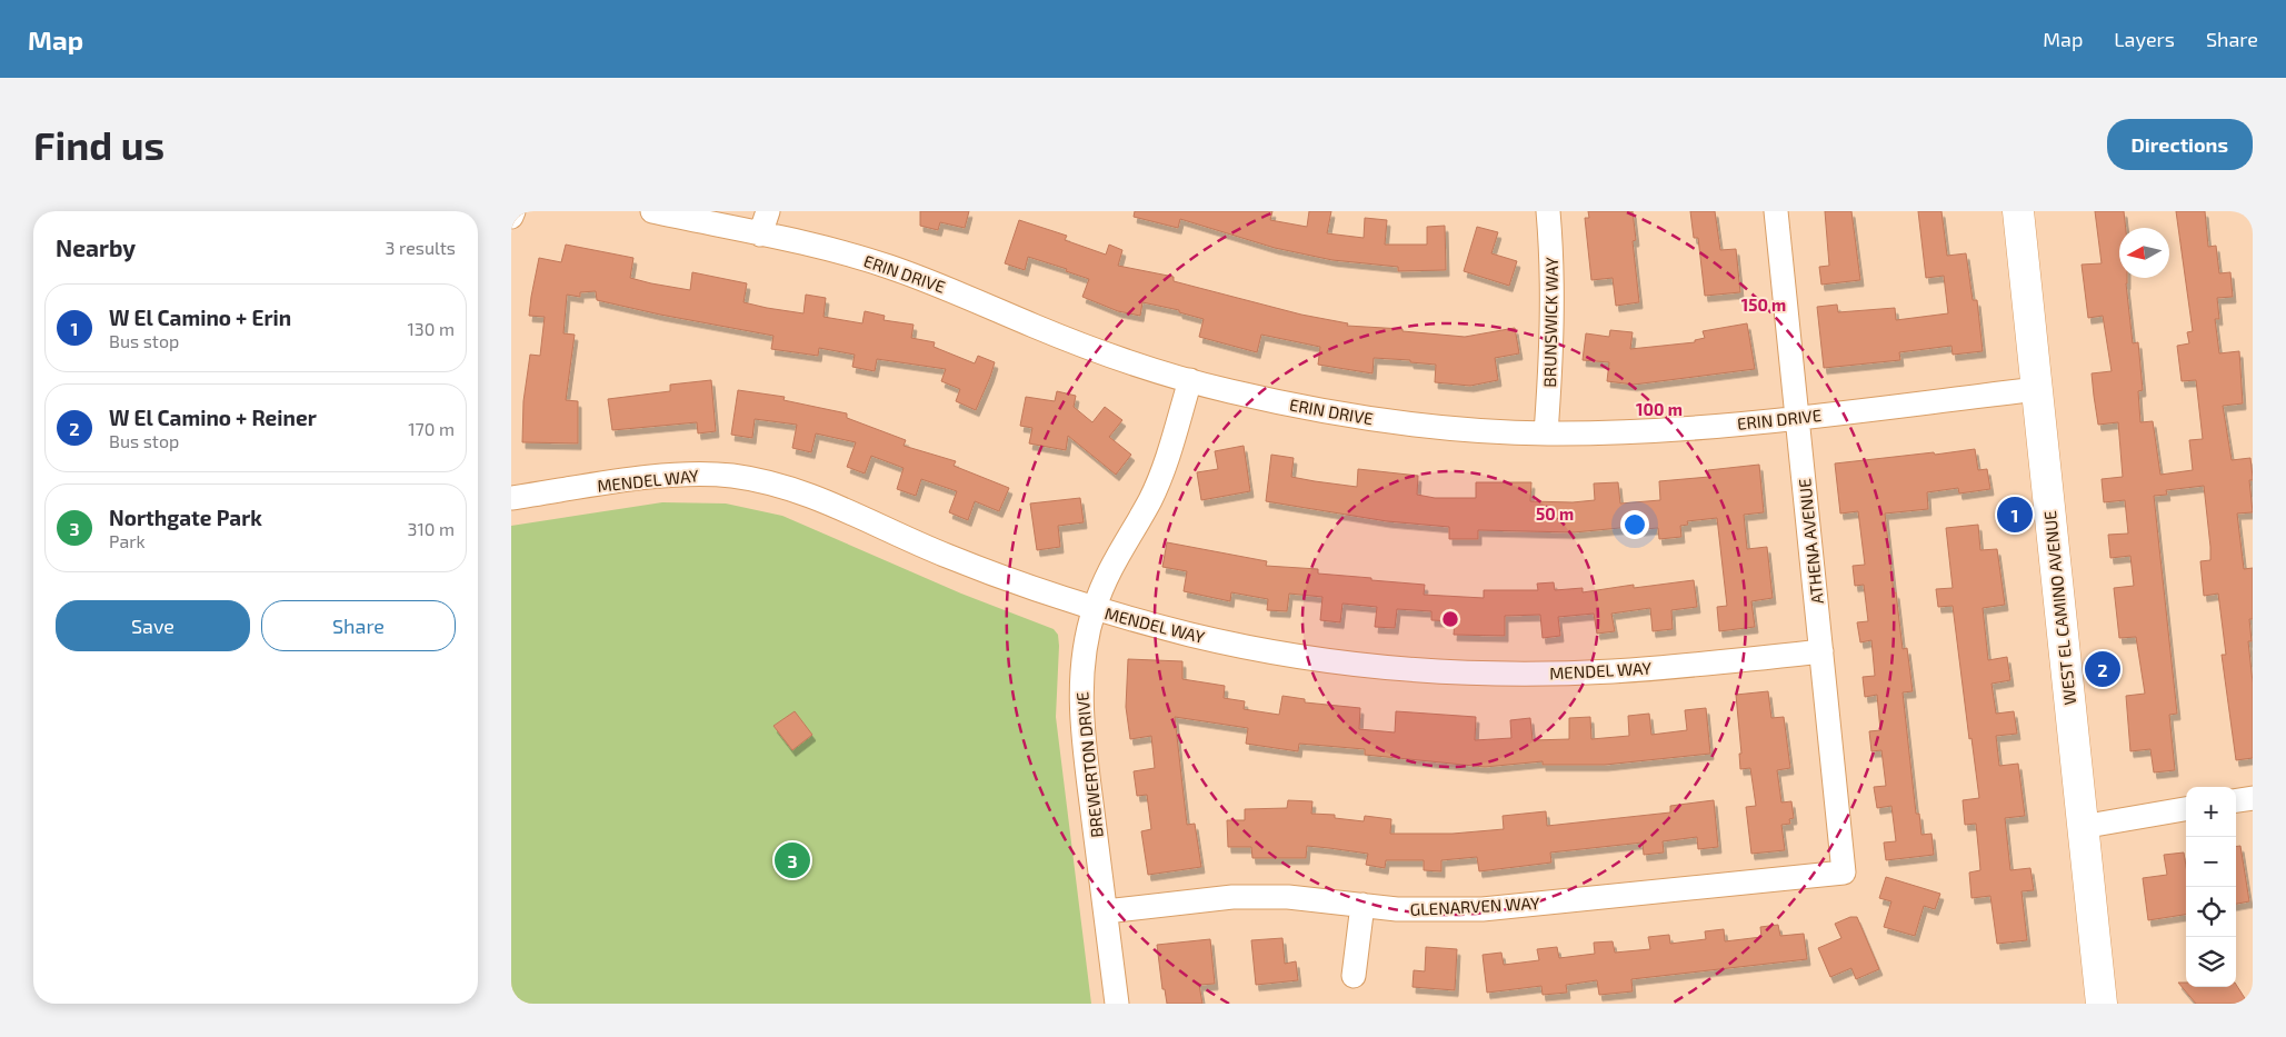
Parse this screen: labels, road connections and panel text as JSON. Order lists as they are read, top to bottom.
{
  "streets": {
    "main road": ["WEST EL CAMINO AVENUE"],
    "street": [
      "ERIN DRIVE",
      "BRUNSWICK WAY",
      "MENDEL WAY",
      "ATHENA AVENUE",
      "BREWERTON DRIVE",
      "GLENARVEN WAY"
    ]
  },
  "crossings": [
    ["ERIN DRIVE", "BRUNSWICK WAY"],
    ["ERIN DRIVE", "ATHENA AVENUE"],
    ["ERIN DRIVE", "WEST EL CAMINO AVENUE"],
    ["ERIN DRIVE", "BREWERTON DRIVE"],
    ["MENDEL WAY", "ATHENA AVENUE"],
    ["MENDEL WAY", "BREWERTON DRIVE"],
    ["ATHENA AVENUE", "GLENARVEN WAY"],
    ["BREWERTON DRIVE", "GLENARVEN WAY"]
  ],
  "north": "left",
  "page": {
    "header": "Map",
    "nav": ["Map", "Layers", "Share"],
    "buttons": [
      "Directions",
      ["Save", "Share"]
    ],
    "title": "Find us",
    "heading": ["Nearby", "3 results"],
    "list": [
      {
        "mark": "1",
        "name": "W El Camino + Erin",
        "note": "Bus stop",
        "value": "130 m"
      },
      {
        "mark": "2",
        "name": "W El Camino + Reiner",
        "note": "Bus stop",
        "value": "170 m"
      },
      {
        "mark": "3",
        "name": "Northgate Park",
        "note": "Park",
        "value": "310 m"
      }
    ],
    "pins": ["1", "2", "3"],
    "map_buttons": ["+", "−"]
  },
  "rings": ["150 m", "100 m", "50 m"]
}
